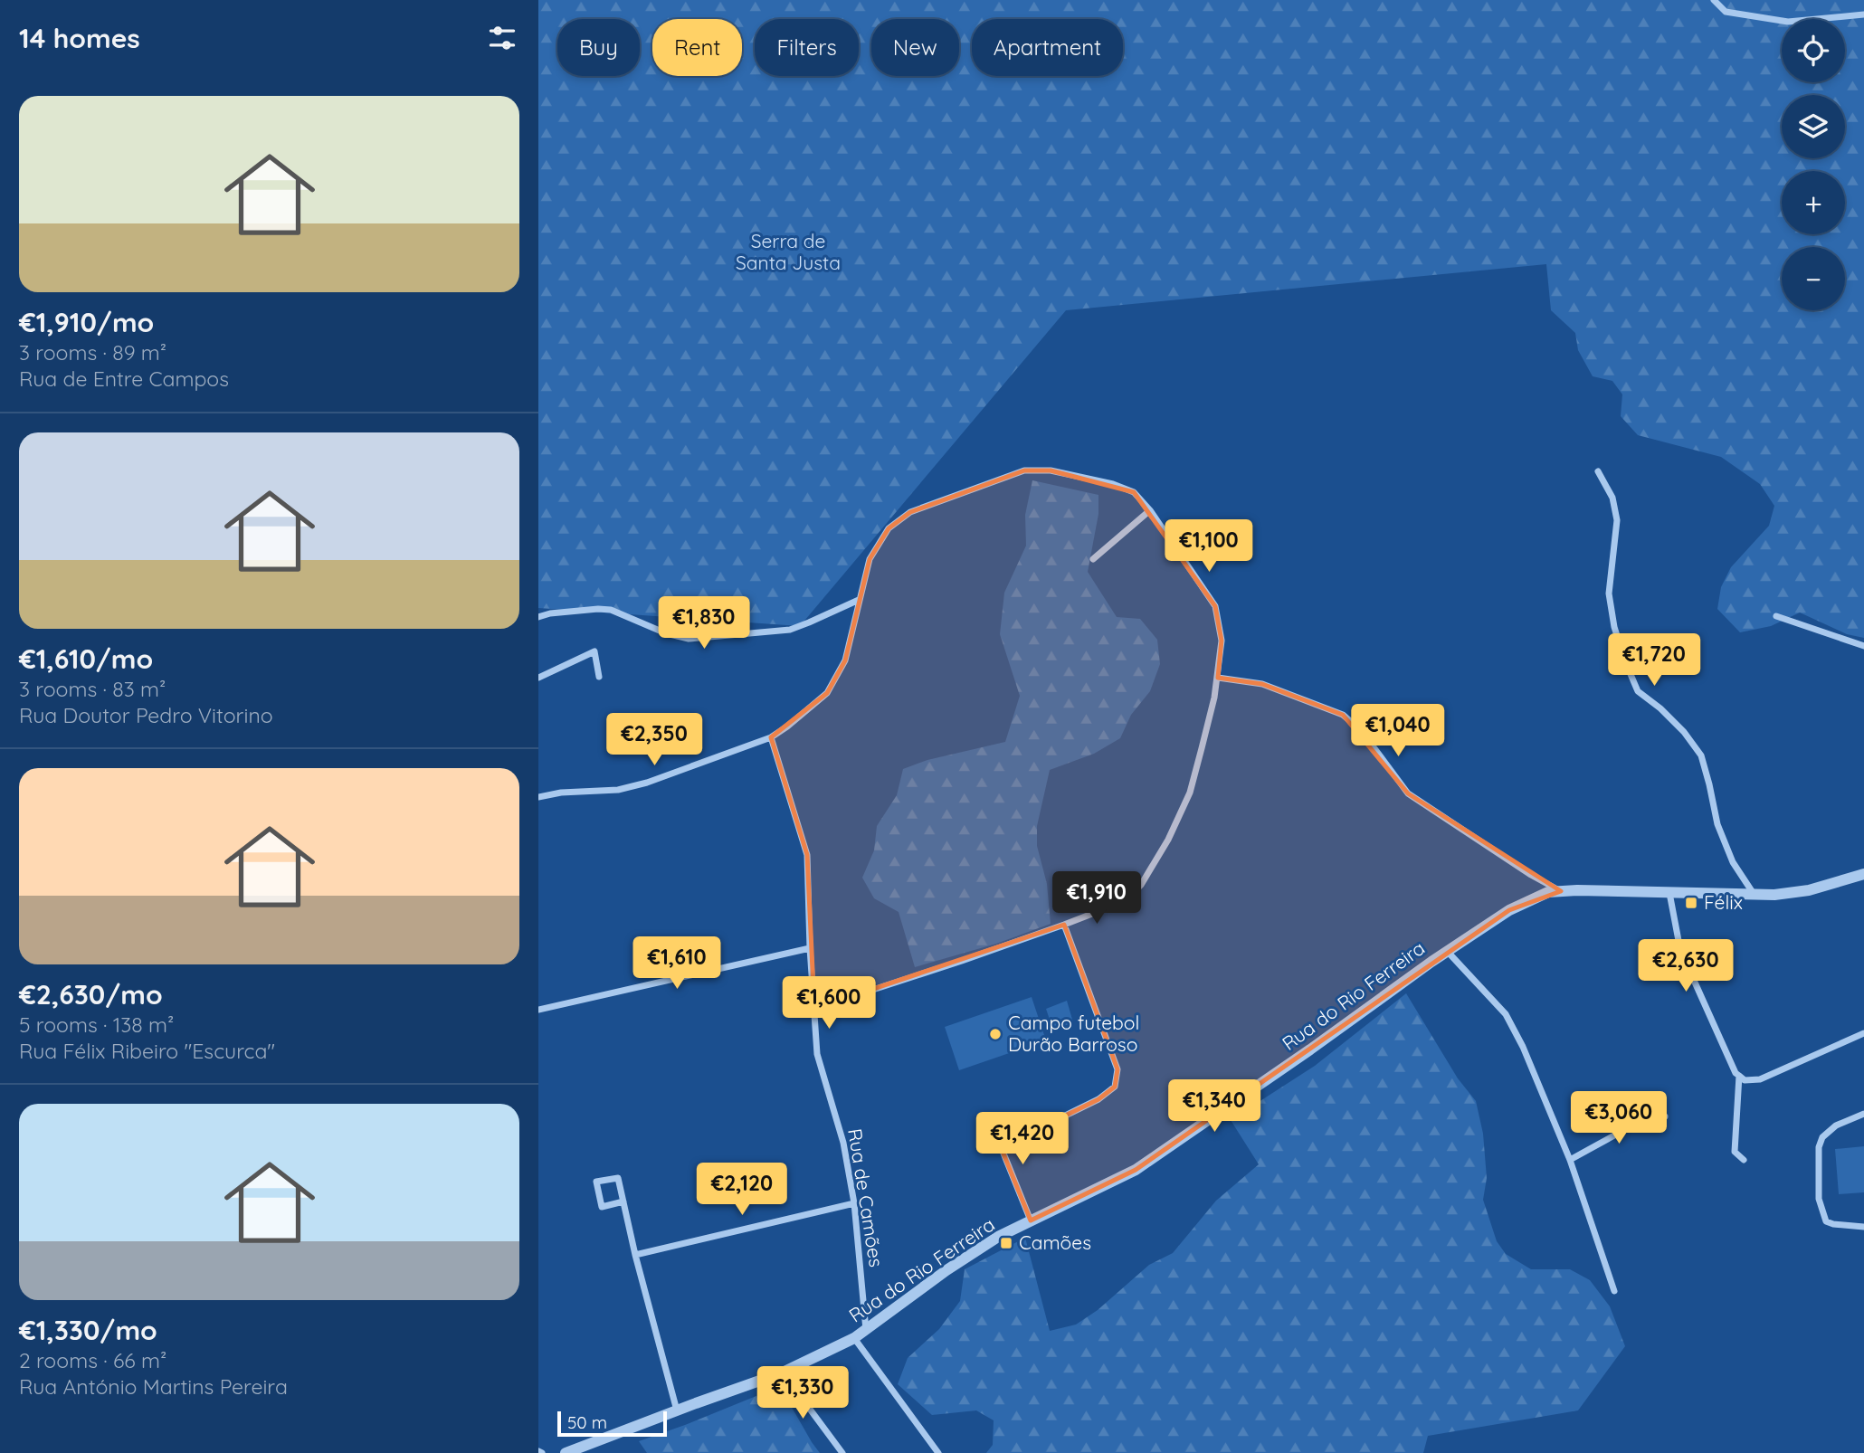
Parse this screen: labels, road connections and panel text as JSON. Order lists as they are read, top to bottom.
{
  "streets": {
    "street": ["Rua do Rio Ferreira", "Rua de Camões"]
  },
  "crossings": [
    ["Rua do Rio Ferreira", "Rua de Camões"]
  ],
  "parks": ["Serra de Santa Justa"],
  "places": {
    "transit": ["Félix", "Camões"],
    "other": ["Campo futebol Durão Barroso"]
  },
  "scale_bar": "50 m",
  "page": {
    "heading": "14 homes",
    "map_buttons": ["+", "−"],
    "chip": [
      "Buy",
      "Rent",
      "Filters",
      "New",
      "Apartment"
    ],
    "list": [
      {
        "name": "€1,910/mo",
        "note": "3 rooms · 89 m² · Rua de Entre Campos"
      },
      {
        "name": "€1,610/mo",
        "note": "3 rooms · 83 m² · Rua Doutor Pedro Vitorino"
      },
      {
        "name": "€2,630/mo",
        "note": "5 rooms · 138 m² · Rua Félix Ribeiro \"Escurca\""
      },
      {
        "name": "€1,330/mo",
        "note": "2 rooms · 66 m² · Rua António Martins Pereira"
      }
    ],
    "price": [
      "€1,100",
      "€1,830",
      "€1,720",
      "€1,040",
      "€2,350",
      "€1,910",
      "€1,610",
      "€2,630",
      "€1,600",
      "€1,340",
      "€3,060",
      "€1,420",
      "€2,120",
      "€1,330"
    ],
    "scale": "50 m"
  }
}
